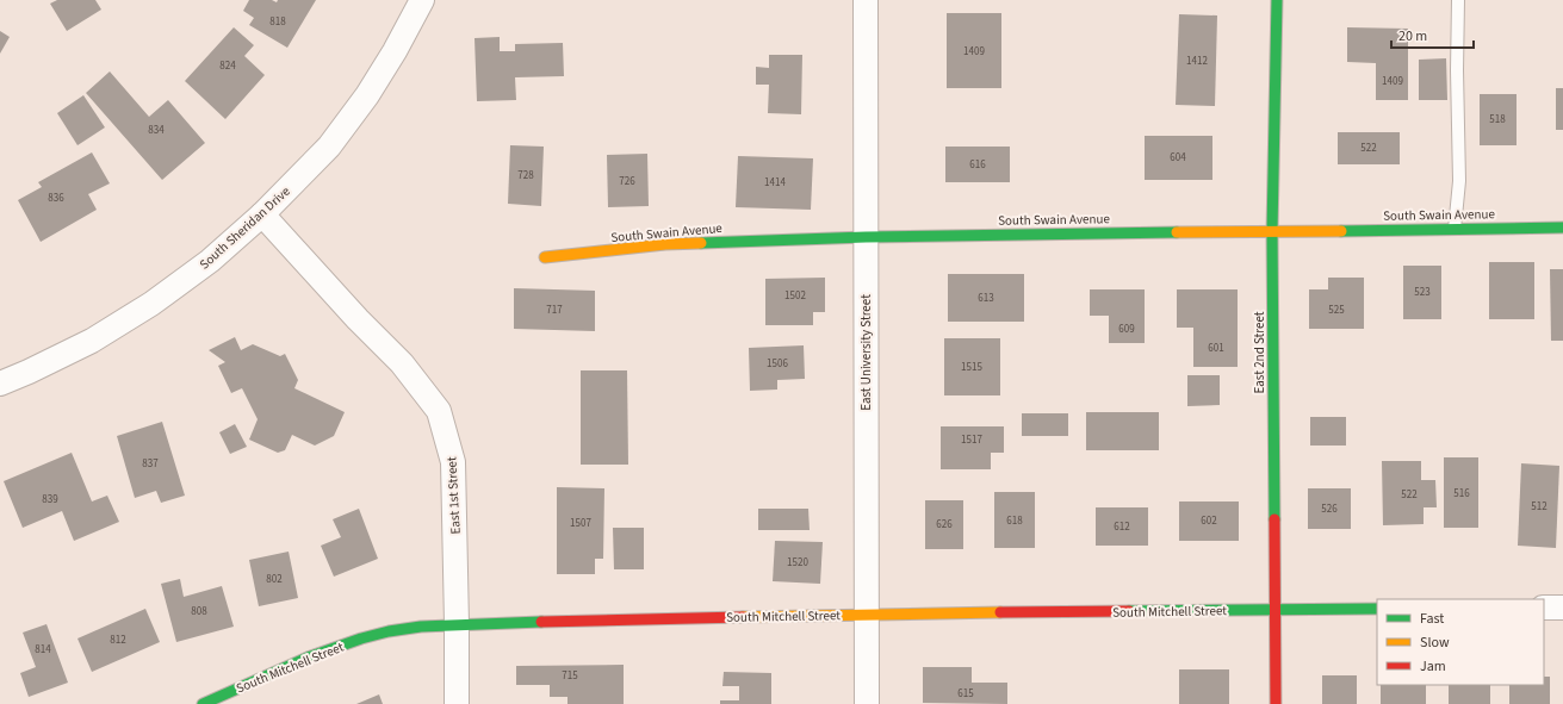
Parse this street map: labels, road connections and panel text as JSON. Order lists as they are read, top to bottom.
{
  "streets": {
    "street": [
      "South Swain Avenue",
      "South Sheridan Drive",
      "East University Street",
      "East 2nd Street",
      "East 1st Street",
      "South Mitchell Street"
    ]
  },
  "crossings": [
    ["South Swain Avenue", "East University Street"],
    ["South Swain Avenue", "East 2nd Street"],
    ["South Sheridan Drive", "East 1st Street"],
    ["East University Street", "South Mitchell Street"],
    ["East 2nd Street", "South Mitchell Street"],
    ["East 1st Street", "South Mitchell Street"]
  ],
  "house_numbers": [
    "818",
    "1409",
    "1412",
    "824",
    "1409",
    "518",
    "834",
    "522",
    "604",
    "616",
    "728",
    "726",
    "1414",
    "836",
    "523",
    "1502",
    "613",
    "717",
    "525",
    "609",
    "601",
    "1506",
    "1515",
    "1517",
    "837",
    "516",
    "522",
    "839",
    "512",
    "526",
    "618",
    "602",
    "1507",
    "626",
    "612",
    "1520",
    "802",
    "808",
    "812",
    "814",
    "715",
    "615"
  ],
  "legend": ["Fast", "Slow", "Jam"],
  "scale_bar": "20 m"
}
